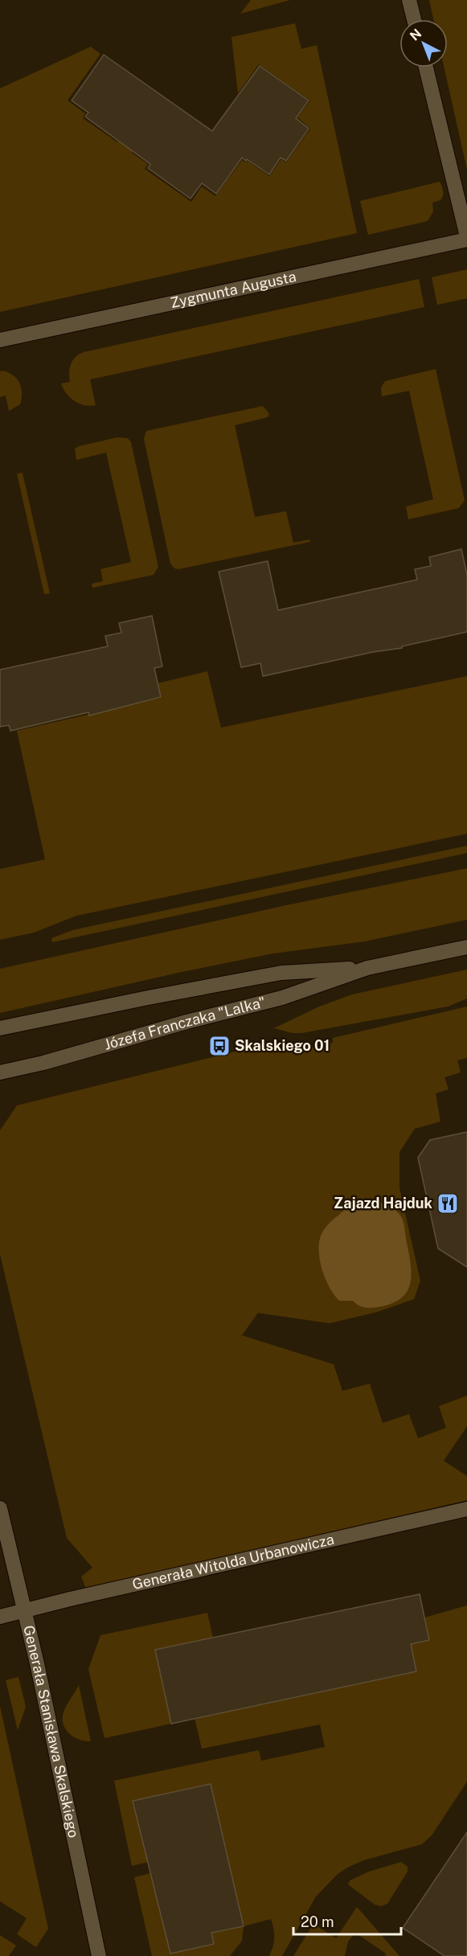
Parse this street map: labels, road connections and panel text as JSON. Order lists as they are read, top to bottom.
{
  "streets": {
    "street": [
      "Zygmunta Augusta",
      "Józefa Franczaka \"Lalka\"",
      "Generała Witolda Urbanowicza",
      "Generała Stanisława Skalskiego"
    ]
  },
  "crossings": [
    ["Generała Witolda Urbanowicza", "Generała Stanisława Skalskiego"]
  ],
  "places": {
    "bus stop": ["Skalskiego 01"],
    "restaurant": ["Zajazd Hajduk"]
  },
  "scale_bar": "20 m",
  "north": "top left"
}
